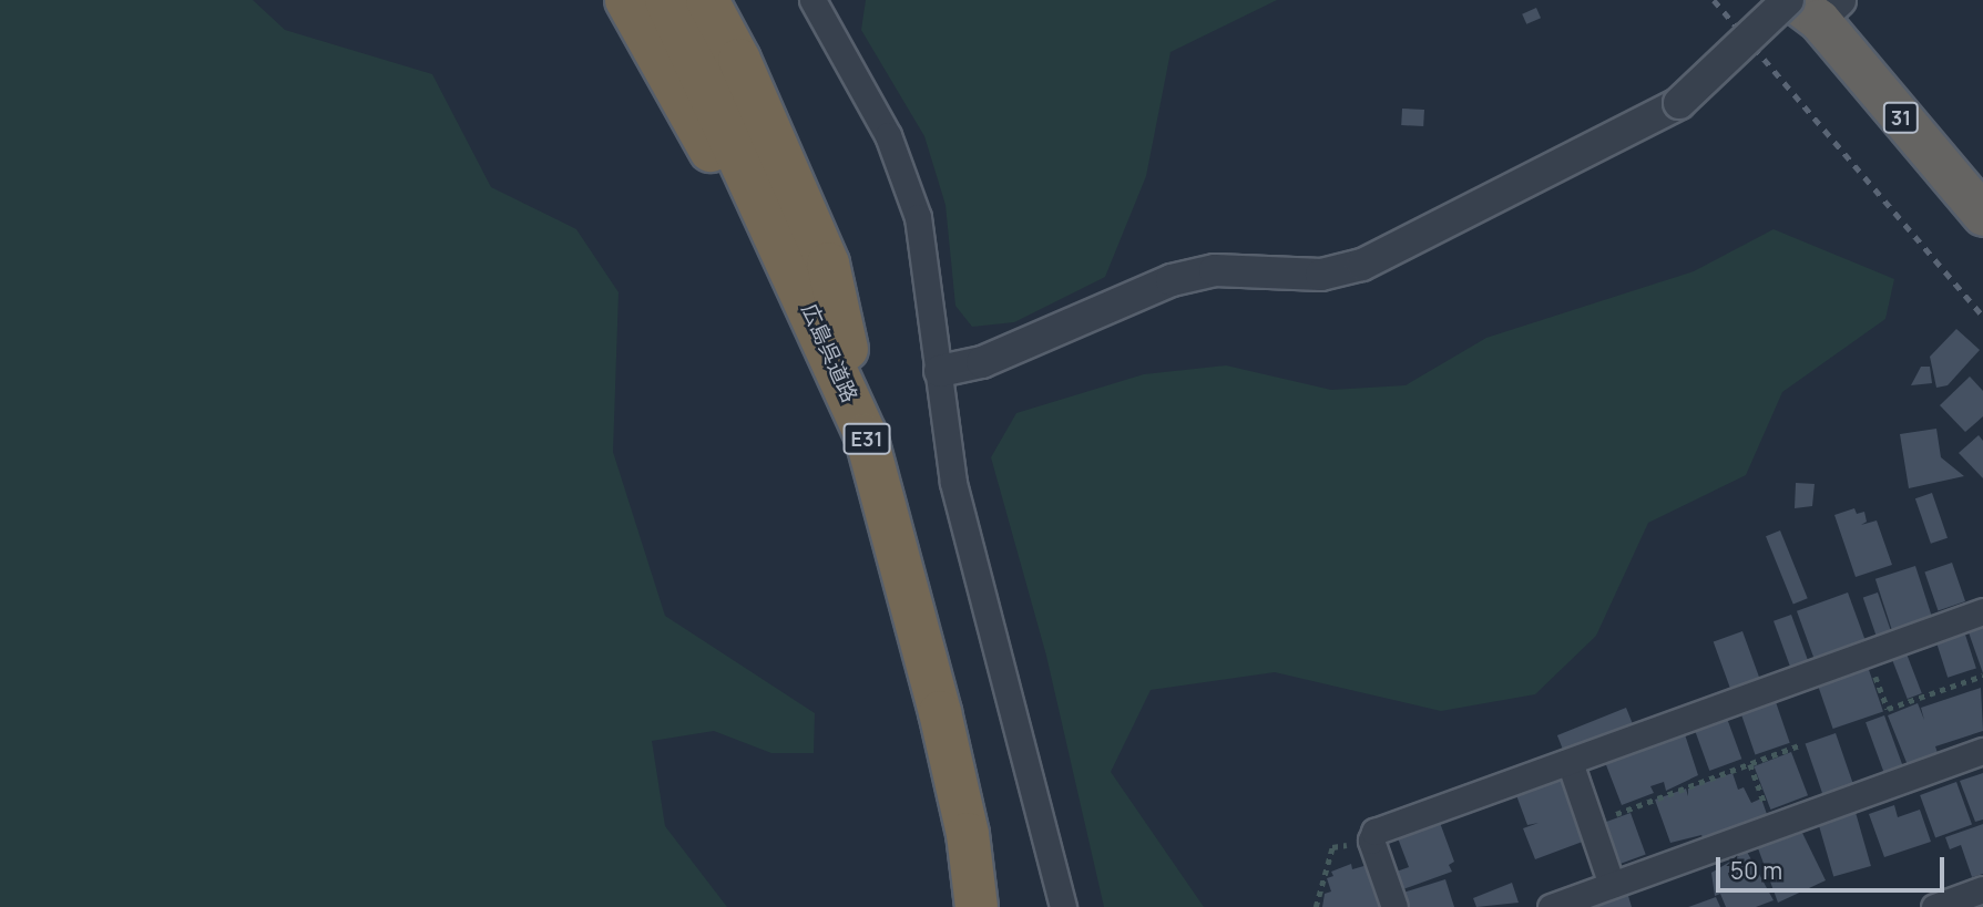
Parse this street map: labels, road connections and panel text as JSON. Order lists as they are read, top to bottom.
{
  "streets": {
    "highway": ["31", "広島呉道路", "E31"]
  },
  "scale_bar": "50 m"
}
